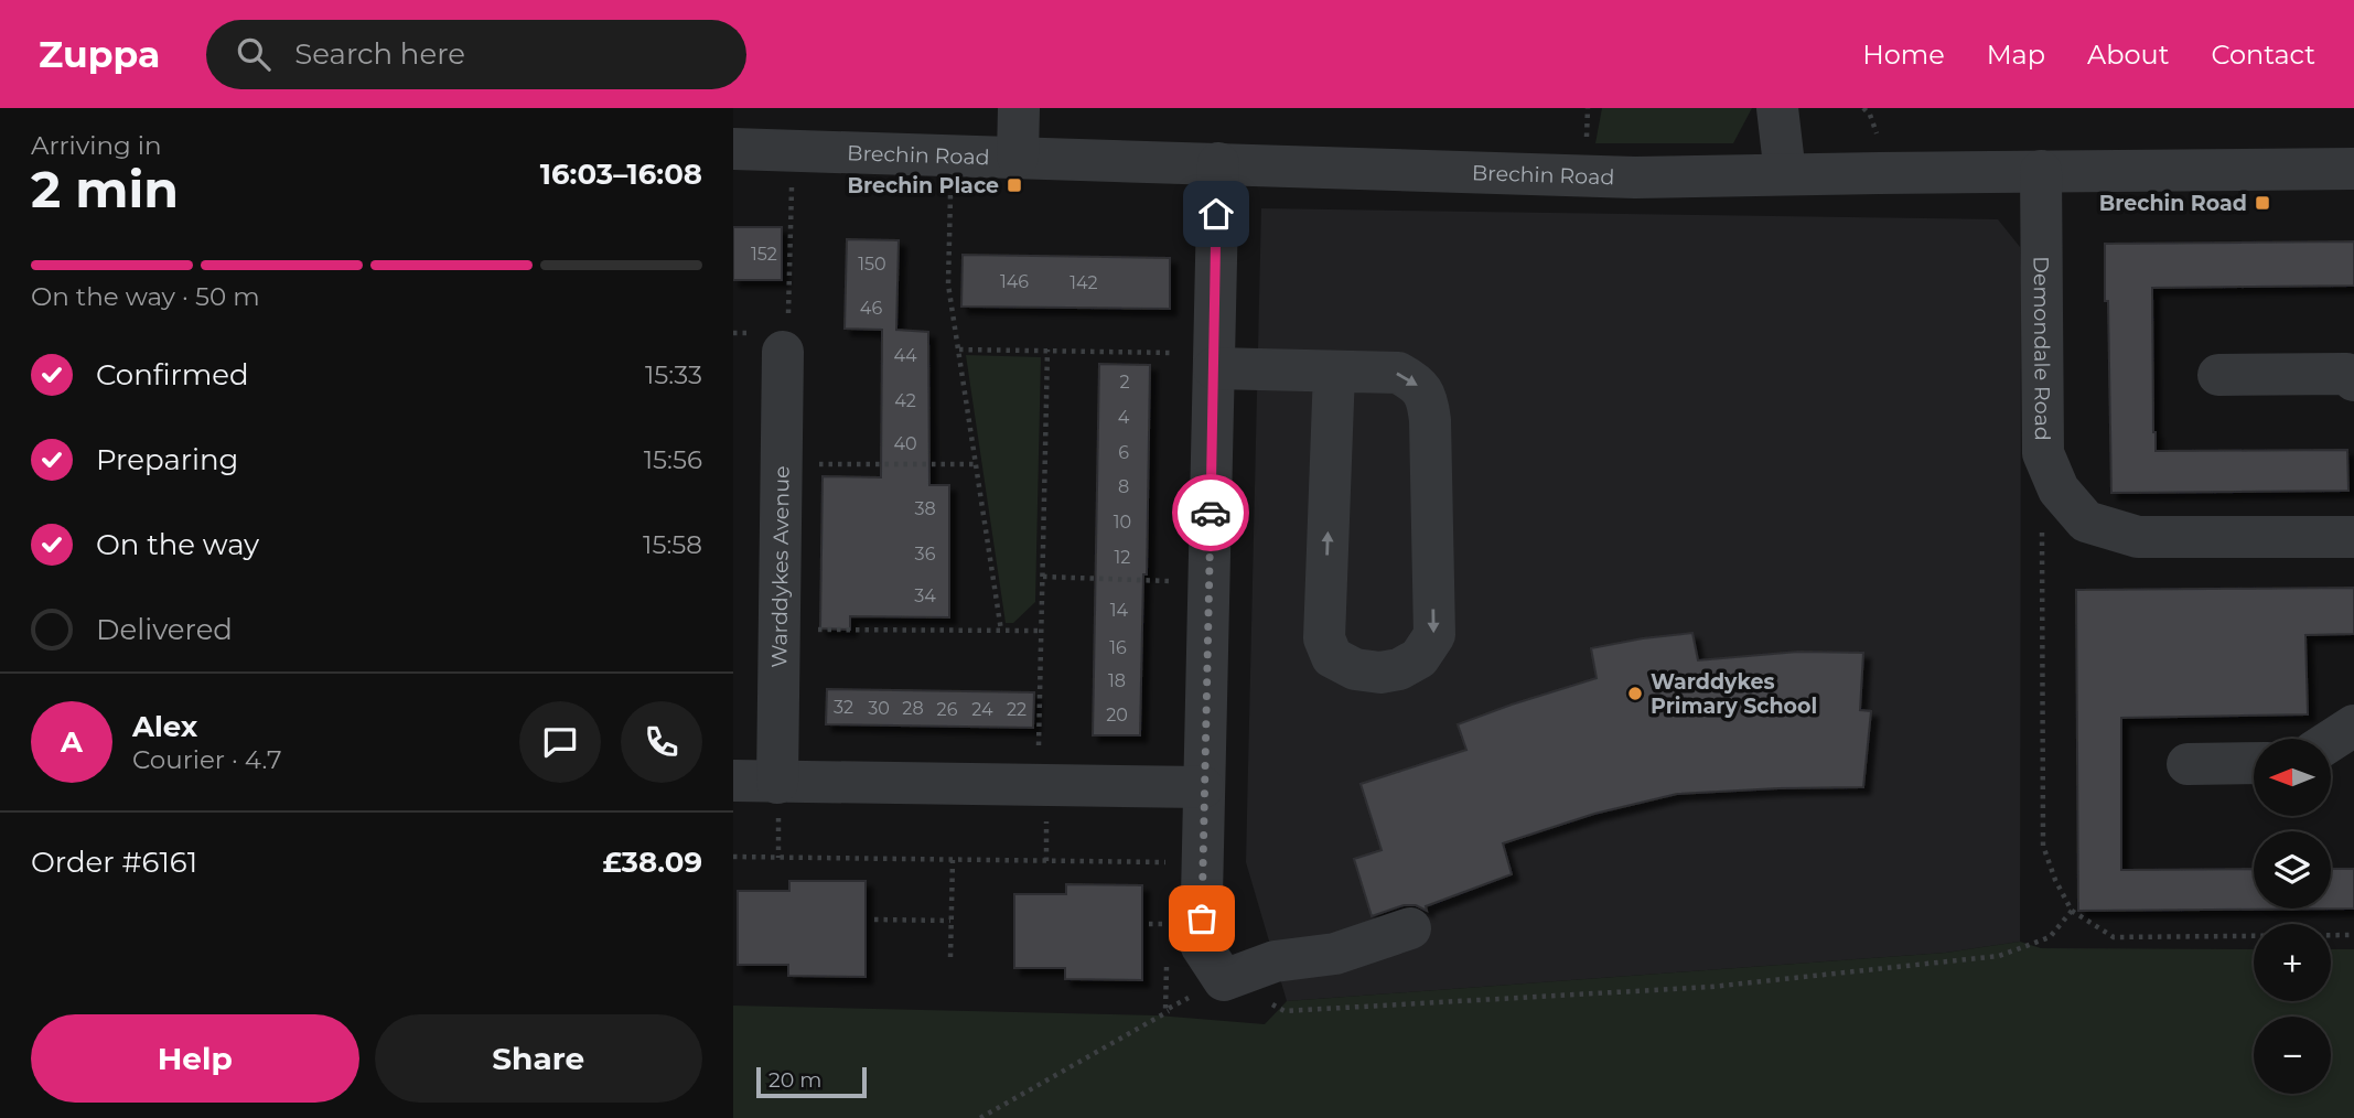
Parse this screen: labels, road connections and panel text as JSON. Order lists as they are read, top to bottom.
{
  "streets": {
    "street": ["Brechin Road", "Demondale Road", "Warddykes Avenue"]
  },
  "crossings": [
    ["Brechin Road", "Demondale Road"]
  ],
  "places": {
    "transit": ["Brechin Place", "Brechin Road"],
    "other": ["Warddykes Primary School"]
  },
  "house_numbers": [
    "152",
    "150",
    "146",
    "142",
    "46",
    "44",
    "2",
    "42",
    "4",
    "40",
    "6",
    "8",
    "38",
    "10",
    "36",
    "12",
    "34",
    "14",
    "16",
    "18",
    "32",
    "30",
    "28",
    "26",
    "24",
    "22",
    "20"
  ],
  "scale_bar": "20 m",
  "north": "left",
  "page": {
    "header": "Zuppa",
    "search": "Search here",
    "nav": [
      "Home",
      "Map",
      "About",
      "Contact"
    ],
    "heading": ["2 min", "Arriving in", "16:03–16:08"],
    "panel": [
      "Alex",
      "Courier · 4.7",
      "Order #6161",
      "£38.09"
    ],
    "bar": "On the way · 50 m",
    "list": [
      ["Confirmed", "15:33"],
      ["Preparing", "15:56"],
      ["On the way", "15:58"],
      "Delivered"
    ],
    "round": "A",
    "map_buttons": ["+", "−"],
    "buttons": ["Help", "Share"],
    "scale": "20 m"
  }
}
